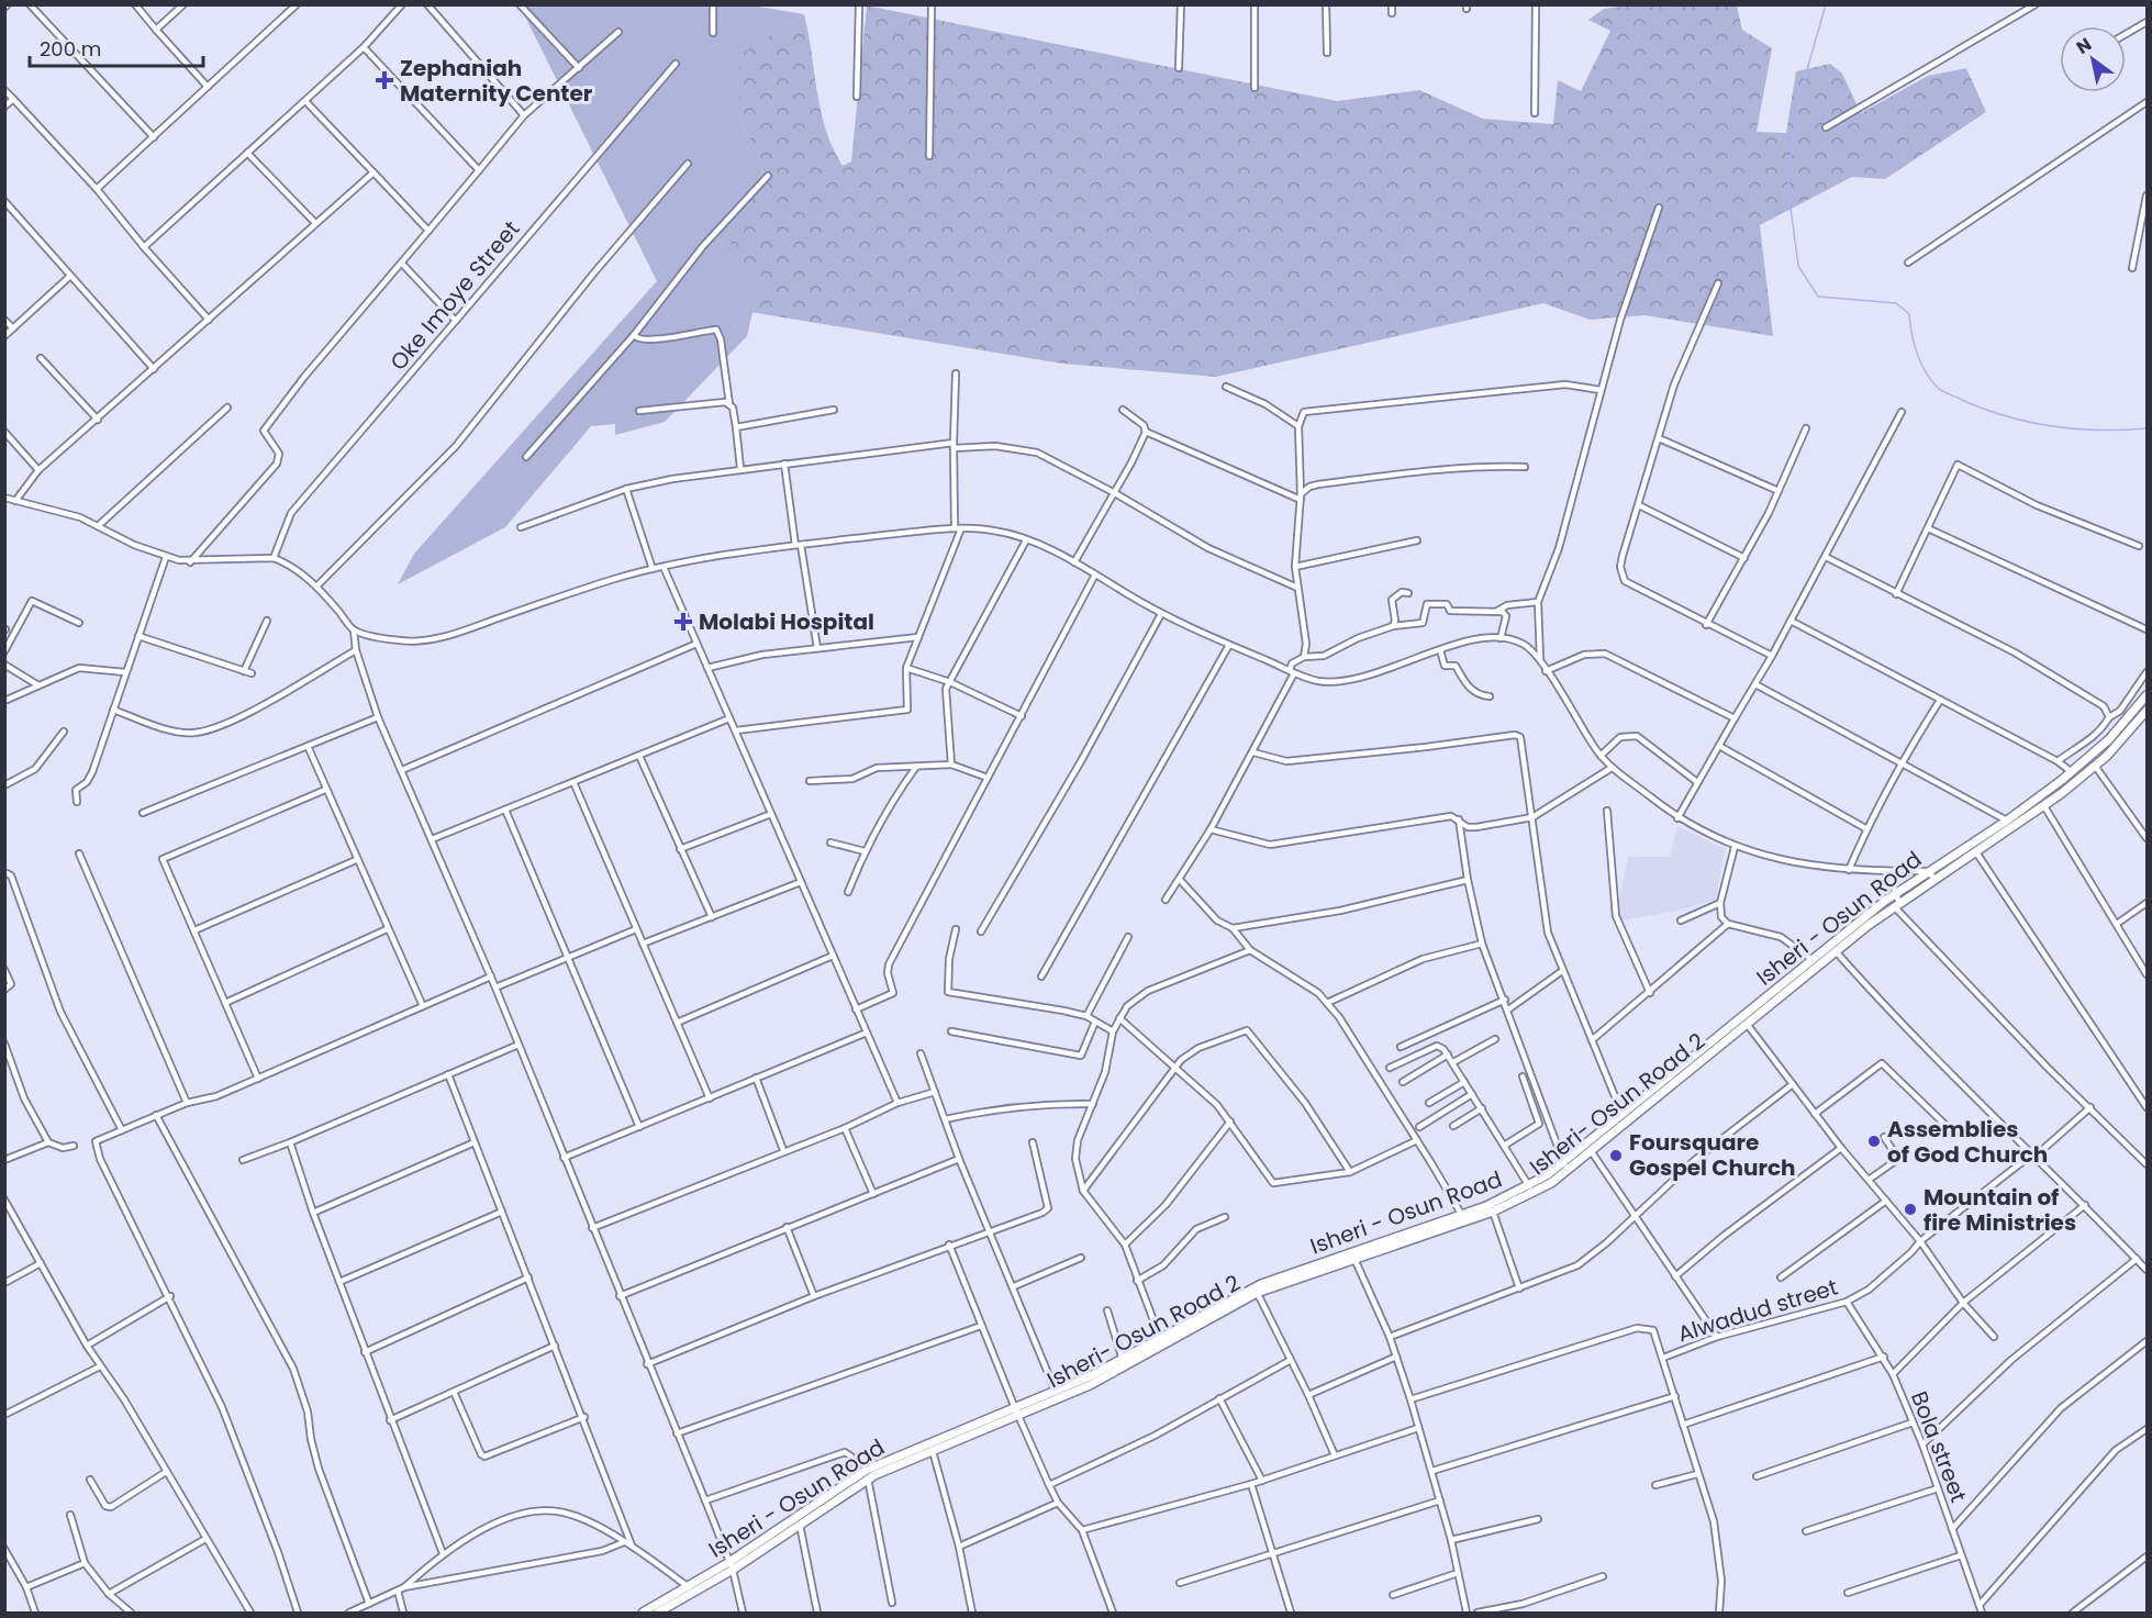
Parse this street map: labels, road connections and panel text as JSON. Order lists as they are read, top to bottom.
{
  "streets": {
    "main road": ["Isheri - Osun Road", "Isheri- Osun Road 2"],
    "street": ["Oke Imoye Street", "Alwadud street", "Bola street"]
  },
  "crossings": [
    ["Isheri - Osun Road", "Isheri- Osun Road 2"],
    ["Alwadud street", "Bola street"]
  ],
  "places": {
    "health": ["Zephaniah Maternity Center", "Molabi Hospital"],
    "other": ["Assemblies of God Church", "Foursquare Gospel Church", "Mountain of fire Ministries"]
  },
  "scale_bar": "200 m",
  "north": "top left"
}
